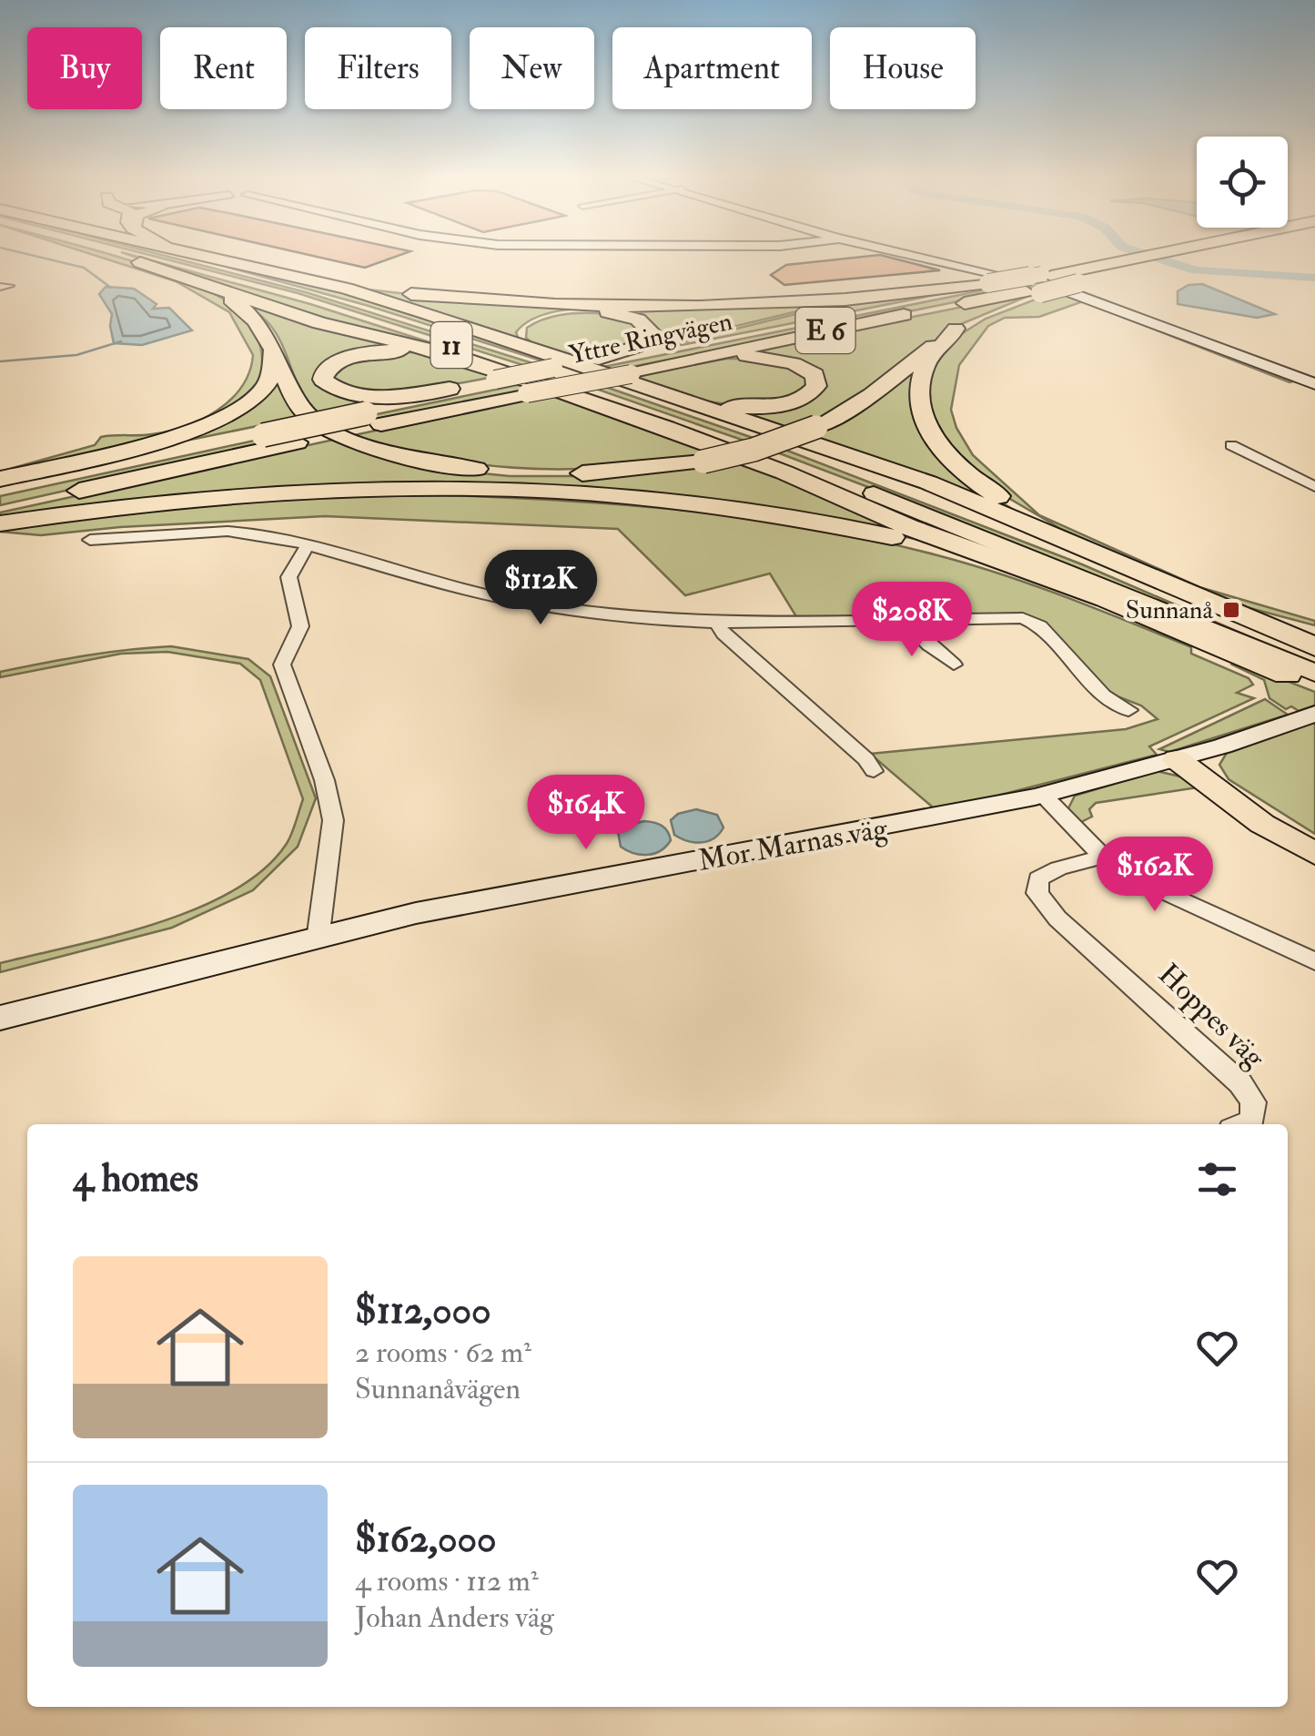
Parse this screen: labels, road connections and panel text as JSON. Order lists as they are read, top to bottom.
{
  "streets": {
    "highway": ["E 6", "Yttre Ringvägen", "11"],
    "street": ["Mor Marnas väg", "Hoppes väg"]
  },
  "places": {
    "transit": ["Sunnanå"]
  },
  "page": {
    "chip": [
      "Buy",
      "Rent",
      "Filters",
      "New",
      "Apartment",
      "House"
    ],
    "price": [
      "$112K",
      "$208K",
      "$164K",
      "$162K"
    ],
    "heading": "4 homes",
    "list": [
      {
        "name": "$112,000",
        "note": "2 rooms · 62 m² · Sunnanåvägen"
      },
      {
        "name": "$162,000",
        "note": "4 rooms · 112 m² · Johan Anders väg"
      }
    ]
  }
}
